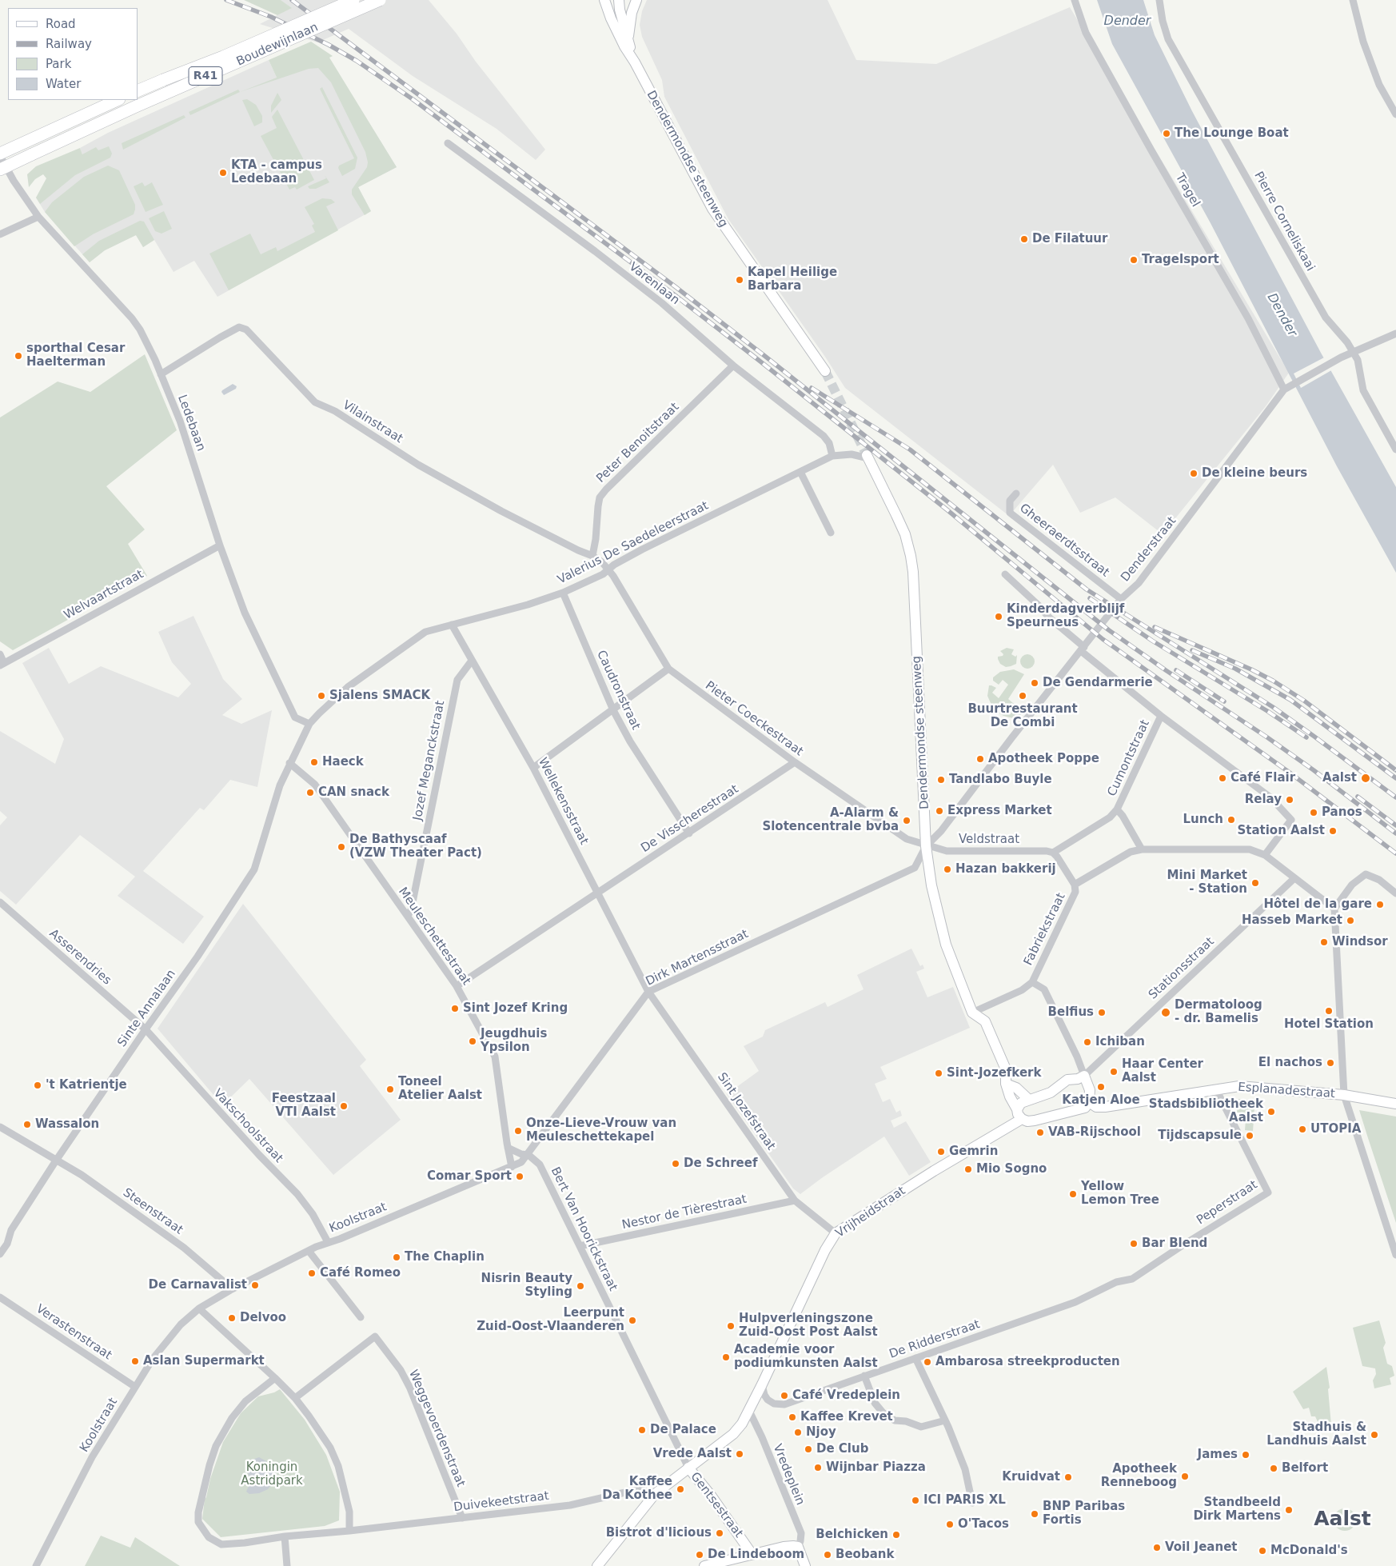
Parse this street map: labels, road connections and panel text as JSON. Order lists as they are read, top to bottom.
{
  "streets": {
    "main road": ["Boudewijnlaan", "R41"],
    "street": [
      "Dendermondse steenweg",
      "Tragel",
      "Pierre Corneliskaai",
      "Varenlaan",
      "Vilainstraat",
      "Ledebaan",
      "Peter Benoitstraat",
      "Gheeraerdtsstraat",
      "Valerius De Saedeleerstraat",
      "Denderstraat",
      "Welvaartstraat",
      "Caudronstraat",
      "Pieter Coeckestraat",
      "Cumontstraat",
      "Jozef Meganckstraat",
      "Wellekensstraat",
      "De Visscherestraat",
      "Veldstraat",
      "Fabriekstraat",
      "Meuleschettestraat",
      "Asserendries",
      "Dirk Martensstraat",
      "Stationsstraat",
      "Sinte Annalaan",
      "Esplanadestraat",
      "Sint Jozefstraat",
      "Vakschoolstraat",
      "Peperstraat",
      "Steenstraat",
      "Nestor de Tièrestraat",
      "Vrijheidstraat",
      "Koolstraat",
      "Bert Van Hoorickstraat",
      "Verastenstraat",
      "De Ridderstraat",
      "Weggevoerdenstraat",
      "Vredeplein",
      "Duivekeetstraat",
      "Gentsestraat"
    ]
  },
  "crossings": [
    ["Boudewijnlaan", "Ledebaan"],
    ["Dendermondse steenweg", "Valerius De Saedeleerstraat"],
    ["Dendermondse steenweg", "Denderstraat"],
    ["Dendermondse steenweg", "Pieter Coeckestraat"],
    ["Dendermondse steenweg", "Veldstraat"],
    ["Dendermondse steenweg", "Dirk Martensstraat"],
    ["Tragel", "Denderstraat"],
    ["Pierre Corneliskaai", "Denderstraat"],
    ["Varenlaan", "Peter Benoitstraat"],
    ["Varenlaan", "Valerius De Saedeleerstraat"],
    ["Vilainstraat", "Ledebaan"],
    ["Vilainstraat", "Peter Benoitstraat"],
    ["Ledebaan", "Valerius De Saedeleerstraat"],
    ["Ledebaan", "Welvaartstraat"],
    ["Gheeraerdtsstraat", "Denderstraat"],
    ["Valerius De Saedeleerstraat", "Caudronstraat"],
    ["Valerius De Saedeleerstraat", "Pieter Coeckestraat"],
    ["Valerius De Saedeleerstraat", "Wellekensstraat"],
    ["Valerius De Saedeleerstraat", "Meuleschettestraat"],
    ["Valerius De Saedeleerstraat", "Sinte Annalaan"],
    ["Denderstraat", "Pieter Coeckestraat"],
    ["Denderstraat", "Veldstraat"],
    ["Denderstraat", "Dirk Martensstraat"],
    ["Caudronstraat", "De Visscherestraat"],
    ["Pieter Coeckestraat", "De Visscherestraat"],
    ["Pieter Coeckestraat", "Veldstraat"],
    ["Pieter Coeckestraat", "Dirk Martensstraat"],
    ["Jozef Meganckstraat", "Wellekensstraat"],
    ["Jozef Meganckstraat", "Meuleschettestraat"],
    ["Wellekensstraat", "De Visscherestraat"],
    ["Wellekensstraat", "Dirk Martensstraat"],
    ["Wellekensstraat", "Sint Jozefstraat"],
    ["De Visscherestraat", "Meuleschettestraat"],
    ["Veldstraat", "Dirk Martensstraat"],
    ["Meuleschettestraat", "Sinte Annalaan"],
    ["Meuleschettestraat", "Koolstraat"],
    ["Asserendries", "Sinte Annalaan"],
    ["Asserendries", "Vakschoolstraat"],
    ["Dirk Martensstraat", "Sint Jozefstraat"],
    ["Dirk Martensstraat", "Koolstraat"],
    ["Dirk Martensstraat", "Bert Van Hoorickstraat"],
    ["Sinte Annalaan", "Vakschoolstraat"],
    ["Sinte Annalaan", "Steenstraat"],
    ["Esplanadestraat", "Peperstraat"],
    ["Sint Jozefstraat", "Nestor de Tièrestraat"],
    ["Sint Jozefstraat", "Vrijheidstraat"],
    ["Vakschoolstraat", "Koolstraat"],
    ["Peperstraat", "De Ridderstraat"],
    ["Steenstraat", "Koolstraat"],
    ["Nestor de Tièrestraat", "Bert Van Hoorickstraat"],
    ["Vrijheidstraat", "Bert Van Hoorickstraat"],
    ["Vrijheidstraat", "De Ridderstraat"],
    ["Vrijheidstraat", "Vredeplein"],
    ["Vrijheidstraat", "Gentsestraat"],
    ["Koolstraat", "Bert Van Hoorickstraat"],
    ["Koolstraat", "Verastenstraat"],
    ["Bert Van Hoorickstraat", "Gentsestraat"],
    ["Weggevoerdenstraat", "Duivekeetstraat"],
    ["Duivekeetstraat", "Gentsestraat"]
  ],
  "districts": ["Aalst"],
  "water": ["Dender"],
  "parks": ["Koningin Astridpark"],
  "places": [
    "The Lounge Boat",
    "KTA - campus Ledebaan",
    "De Filatuur",
    "Tragelsport",
    "Kapel Heilige Barbara",
    "sporthal Cesar Haelterman",
    "De kleine beurs",
    "Kinderdagverblijf Speurneus",
    "De Gendarmerie",
    "Sjalens SMACK",
    "Buurtrestaurant De Combi",
    "Apotheek Poppe",
    "Haeck",
    "Café Flair",
    "Aalst",
    "Tandlabo Buyle",
    "CAN snack",
    "Relay",
    "Express Market",
    "Panos",
    "Lunch",
    "A-Alarm & Slotencentrale bvba",
    "Station Aalst",
    "De Bathyscaaf (VZW Theater Pact)",
    "Hazan bakkerij",
    "Mini Market - Station",
    "Hôtel de la gare",
    "Hasseb Market",
    "Windsor",
    "Sint Jozef Kring",
    "Hotel Station",
    "Belfius",
    "Dermatoloog - dr. Bamelis",
    "Jeugdhuis Ypsilon",
    "Ichiban",
    "El nachos",
    "Haar Center Aalst",
    "Sint-Jozefkerk",
    "'t Katrientje",
    "Katjen Aloe",
    "Toneel Atelier Aalst",
    "Feestzaal VTI Aalst",
    "Stadsbibliotheek Aalst",
    "Wassalon",
    "UTOPIA",
    "Onze-Lieve-Vrouw van Meuleschettekapel",
    "VAB-Rijschool",
    "Tijdscapsule",
    "Gemrin",
    "De Schreef",
    "Mio Sogno",
    "Comar Sport",
    "Yellow Lemon Tree",
    "Bar Blend",
    "The Chaplin",
    "Café Romeo",
    "De Carnavalist",
    "Nisrin Beauty Styling",
    "Delvoo",
    "Leerpunt Zuid-Oost-Vlaanderen",
    "Hulpverleningszone Zuid-Oost Post Aalst",
    "Academie voor podiumkunsten Aalst",
    "Aslan Supermarkt",
    "Ambarosa streekproducten",
    "Café Vredeplein",
    "Kaffee Krevet",
    "De Palace",
    "Njoy",
    "Stadhuis & Landhuis Aalst",
    "De Club",
    "Vrede Aalst",
    "James",
    "Wijnbar Piazza",
    "Belfort",
    "Apotheek Renneboog",
    "Kruidvat",
    "Kaffee Da Kothee",
    "ICI PARIS XL",
    "Standbeeld Dirk Martens",
    "BNP Paribas Fortis",
    "O'Tacos",
    "Bistrot d'licious",
    "Belchicken",
    "Voil Jeanet",
    "McDonald's",
    "De Lindeboom",
    "Beobank"
  ],
  "legend": [
    "Road",
    "Railway",
    "Park",
    "Water"
  ]
}
